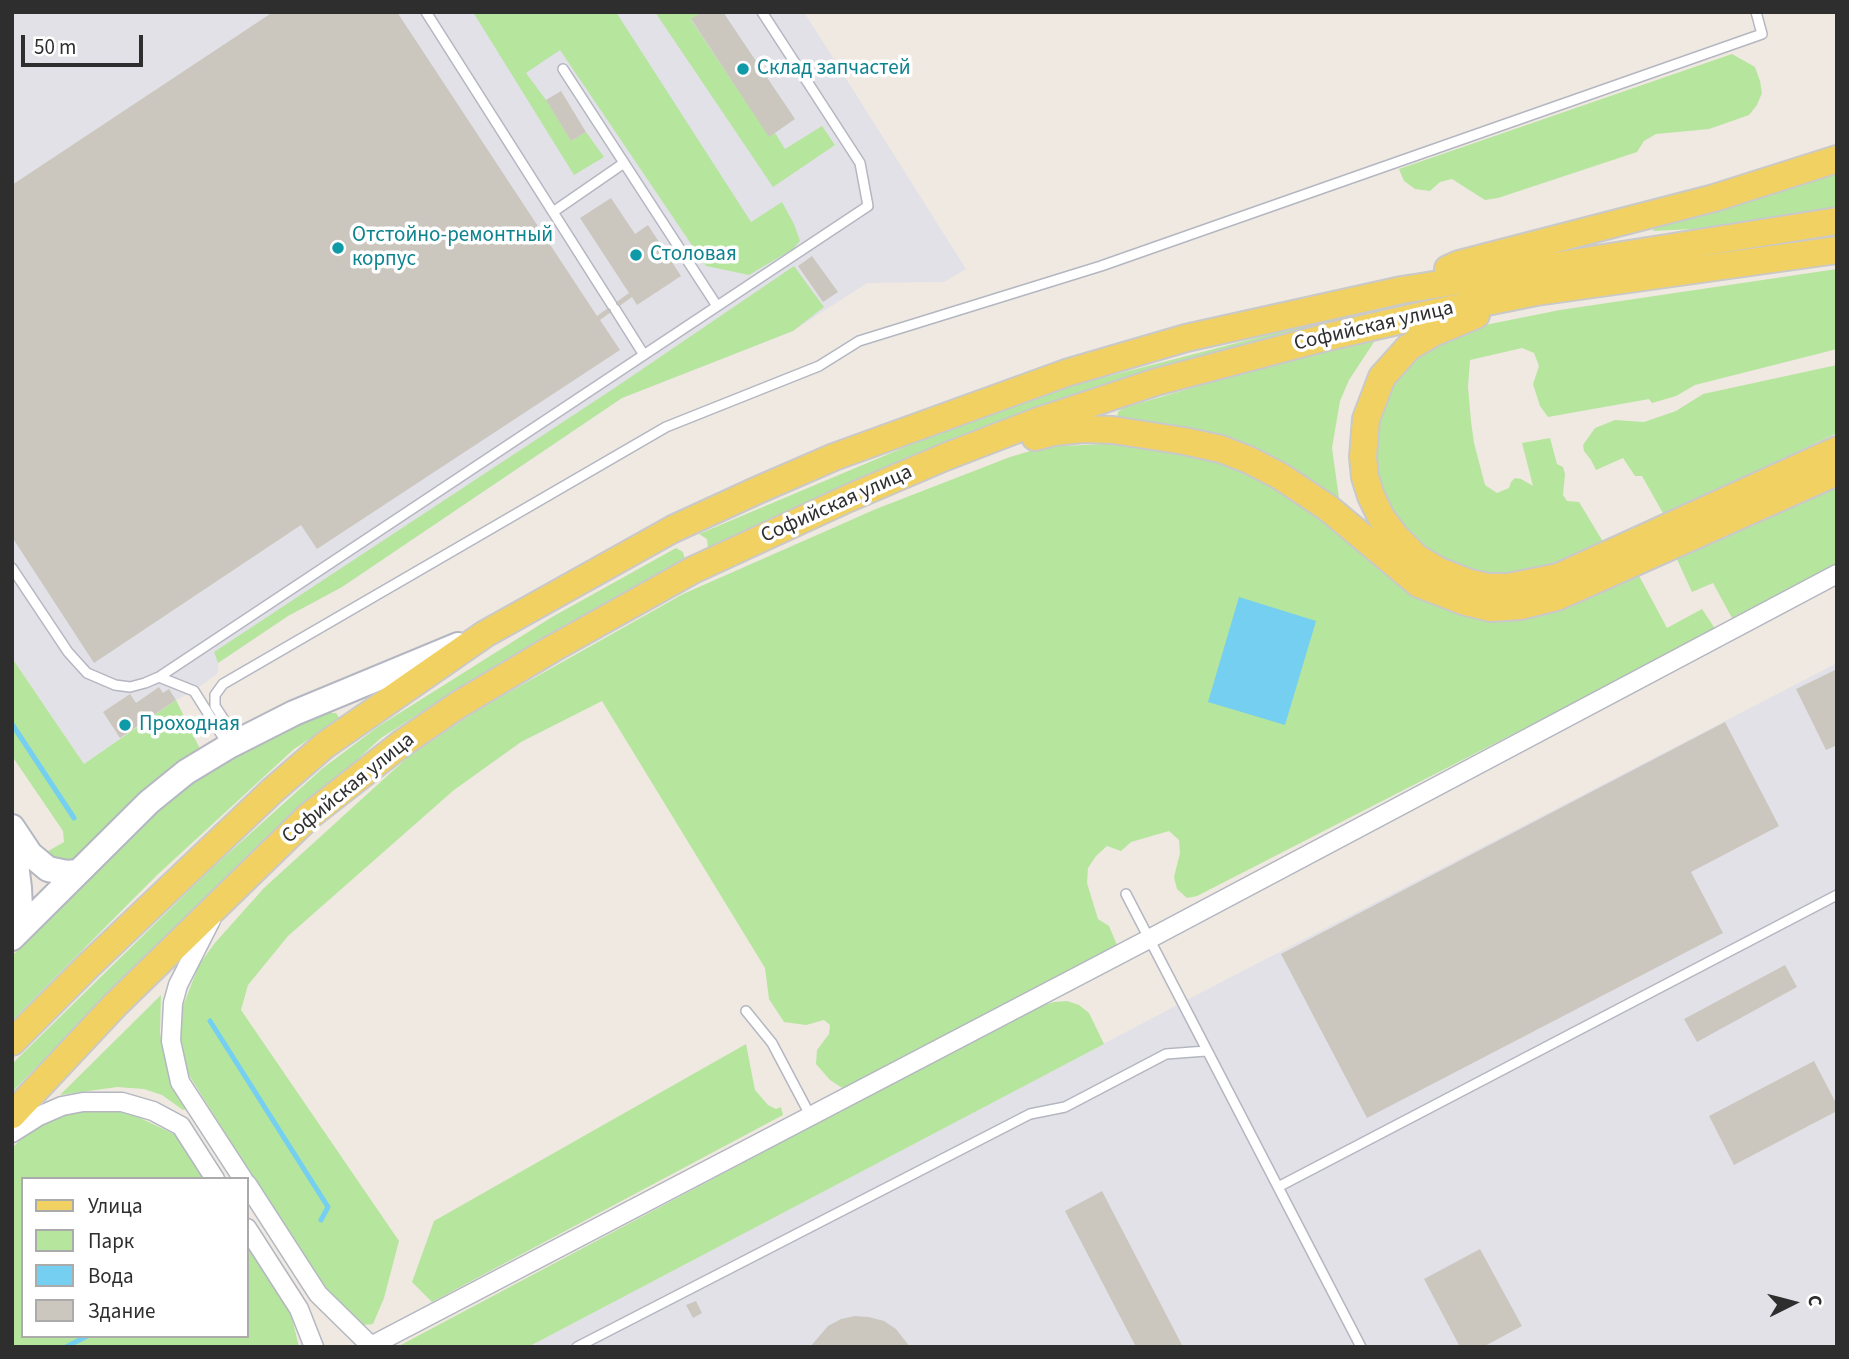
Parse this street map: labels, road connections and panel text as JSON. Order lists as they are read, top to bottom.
{
  "streets": {
    "main road": ["Софийская улица"]
  },
  "places": [
    "Склад запчастей",
    "Отстойно-ремонтный корпус",
    "Столовая",
    "Проходная"
  ],
  "legend": [
    "Улица",
    "Парк",
    "Вода",
    "Здание"
  ],
  "scale_bar": "50 m",
  "north": "right"
}
